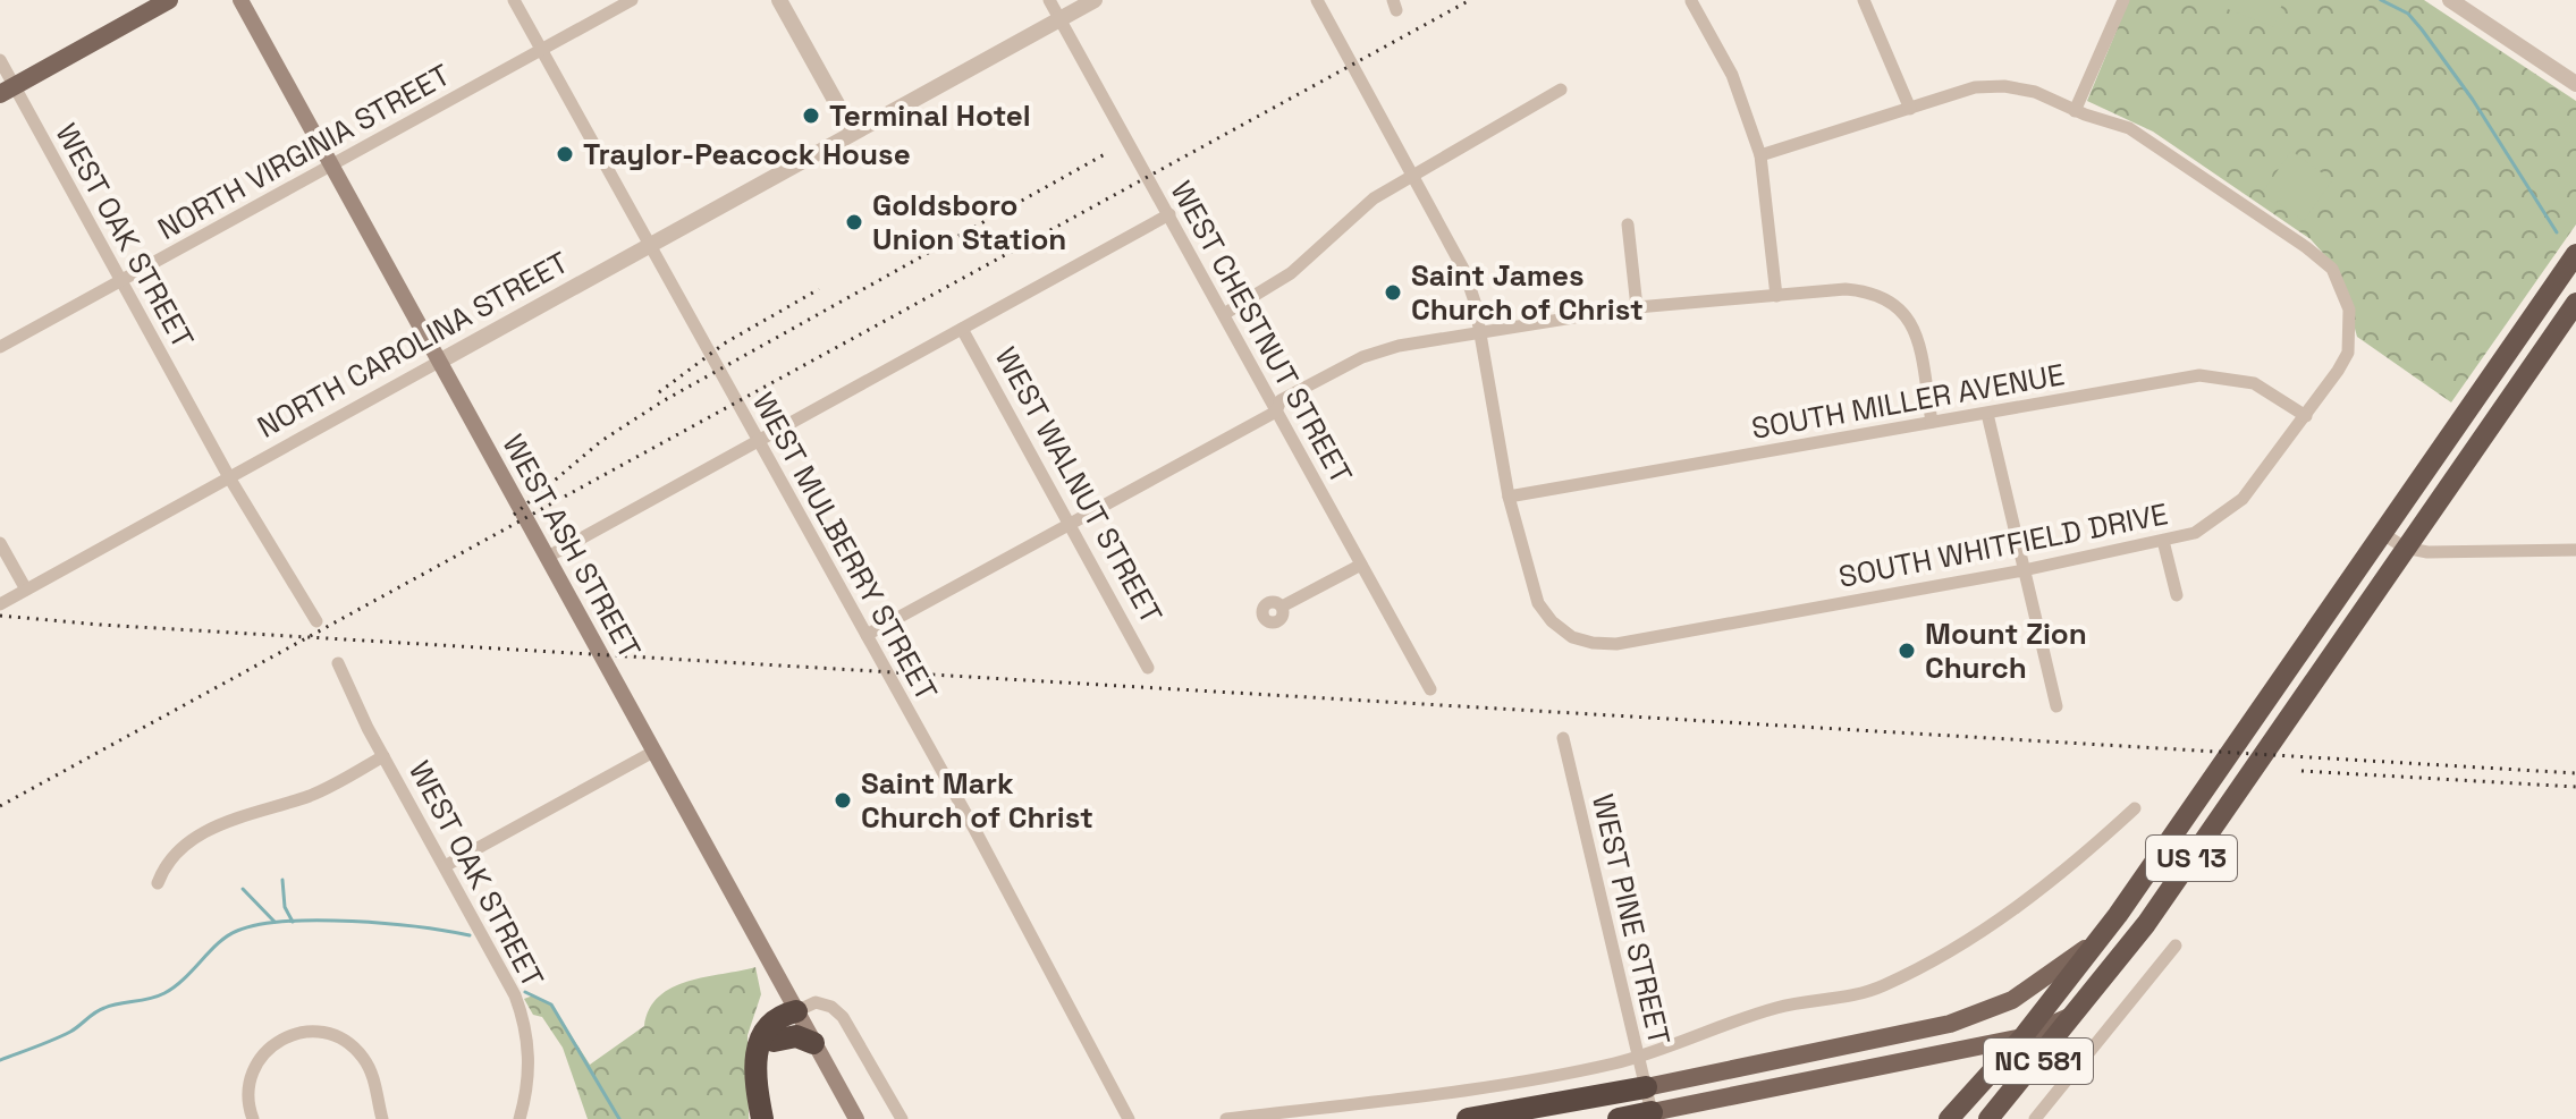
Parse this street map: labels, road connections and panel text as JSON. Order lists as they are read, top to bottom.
{
  "streets": {
    "highway": ["US 13", "NC 581"],
    "main road": ["WEST ASH STREET"],
    "street": [
      "NORTH VIRGINIA STREET",
      "WEST OAK STREET",
      "WEST CHESTNUT STREET",
      "NORTH CAROLINA STREET",
      "SOUTH MILLER AVENUE",
      "WEST WALNUT STREET",
      "SOUTH WHITFIELD DRIVE",
      "WEST MULBERRY STREET",
      "WEST PINE STREET"
    ]
  },
  "crossings": [
    ["NORTH VIRGINIA STREET", "WEST OAK STREET"],
    ["NORTH VIRGINIA STREET", "WEST ASH STREET"],
    ["NORTH VIRGINIA STREET", "WEST MULBERRY STREET"],
    ["WEST OAK STREET", "NORTH CAROLINA STREET"],
    ["WEST CHESTNUT STREET", "NORTH CAROLINA STREET"],
    ["NORTH CAROLINA STREET", "WEST ASH STREET"],
    ["NORTH CAROLINA STREET", "WEST MULBERRY STREET"],
    ["SOUTH MILLER AVENUE", "SOUTH WHITFIELD DRIVE"],
    ["US 13", "WEST PINE STREET"],
    ["US 13", "NC 581"]
  ],
  "places": [
    "Terminal Hotel",
    "Traylor-Peacock House",
    "Goldsboro Union Station",
    "Saint James Church of Christ",
    "Mount Zion Church",
    "Saint Mark Church of Christ"
  ]
}
